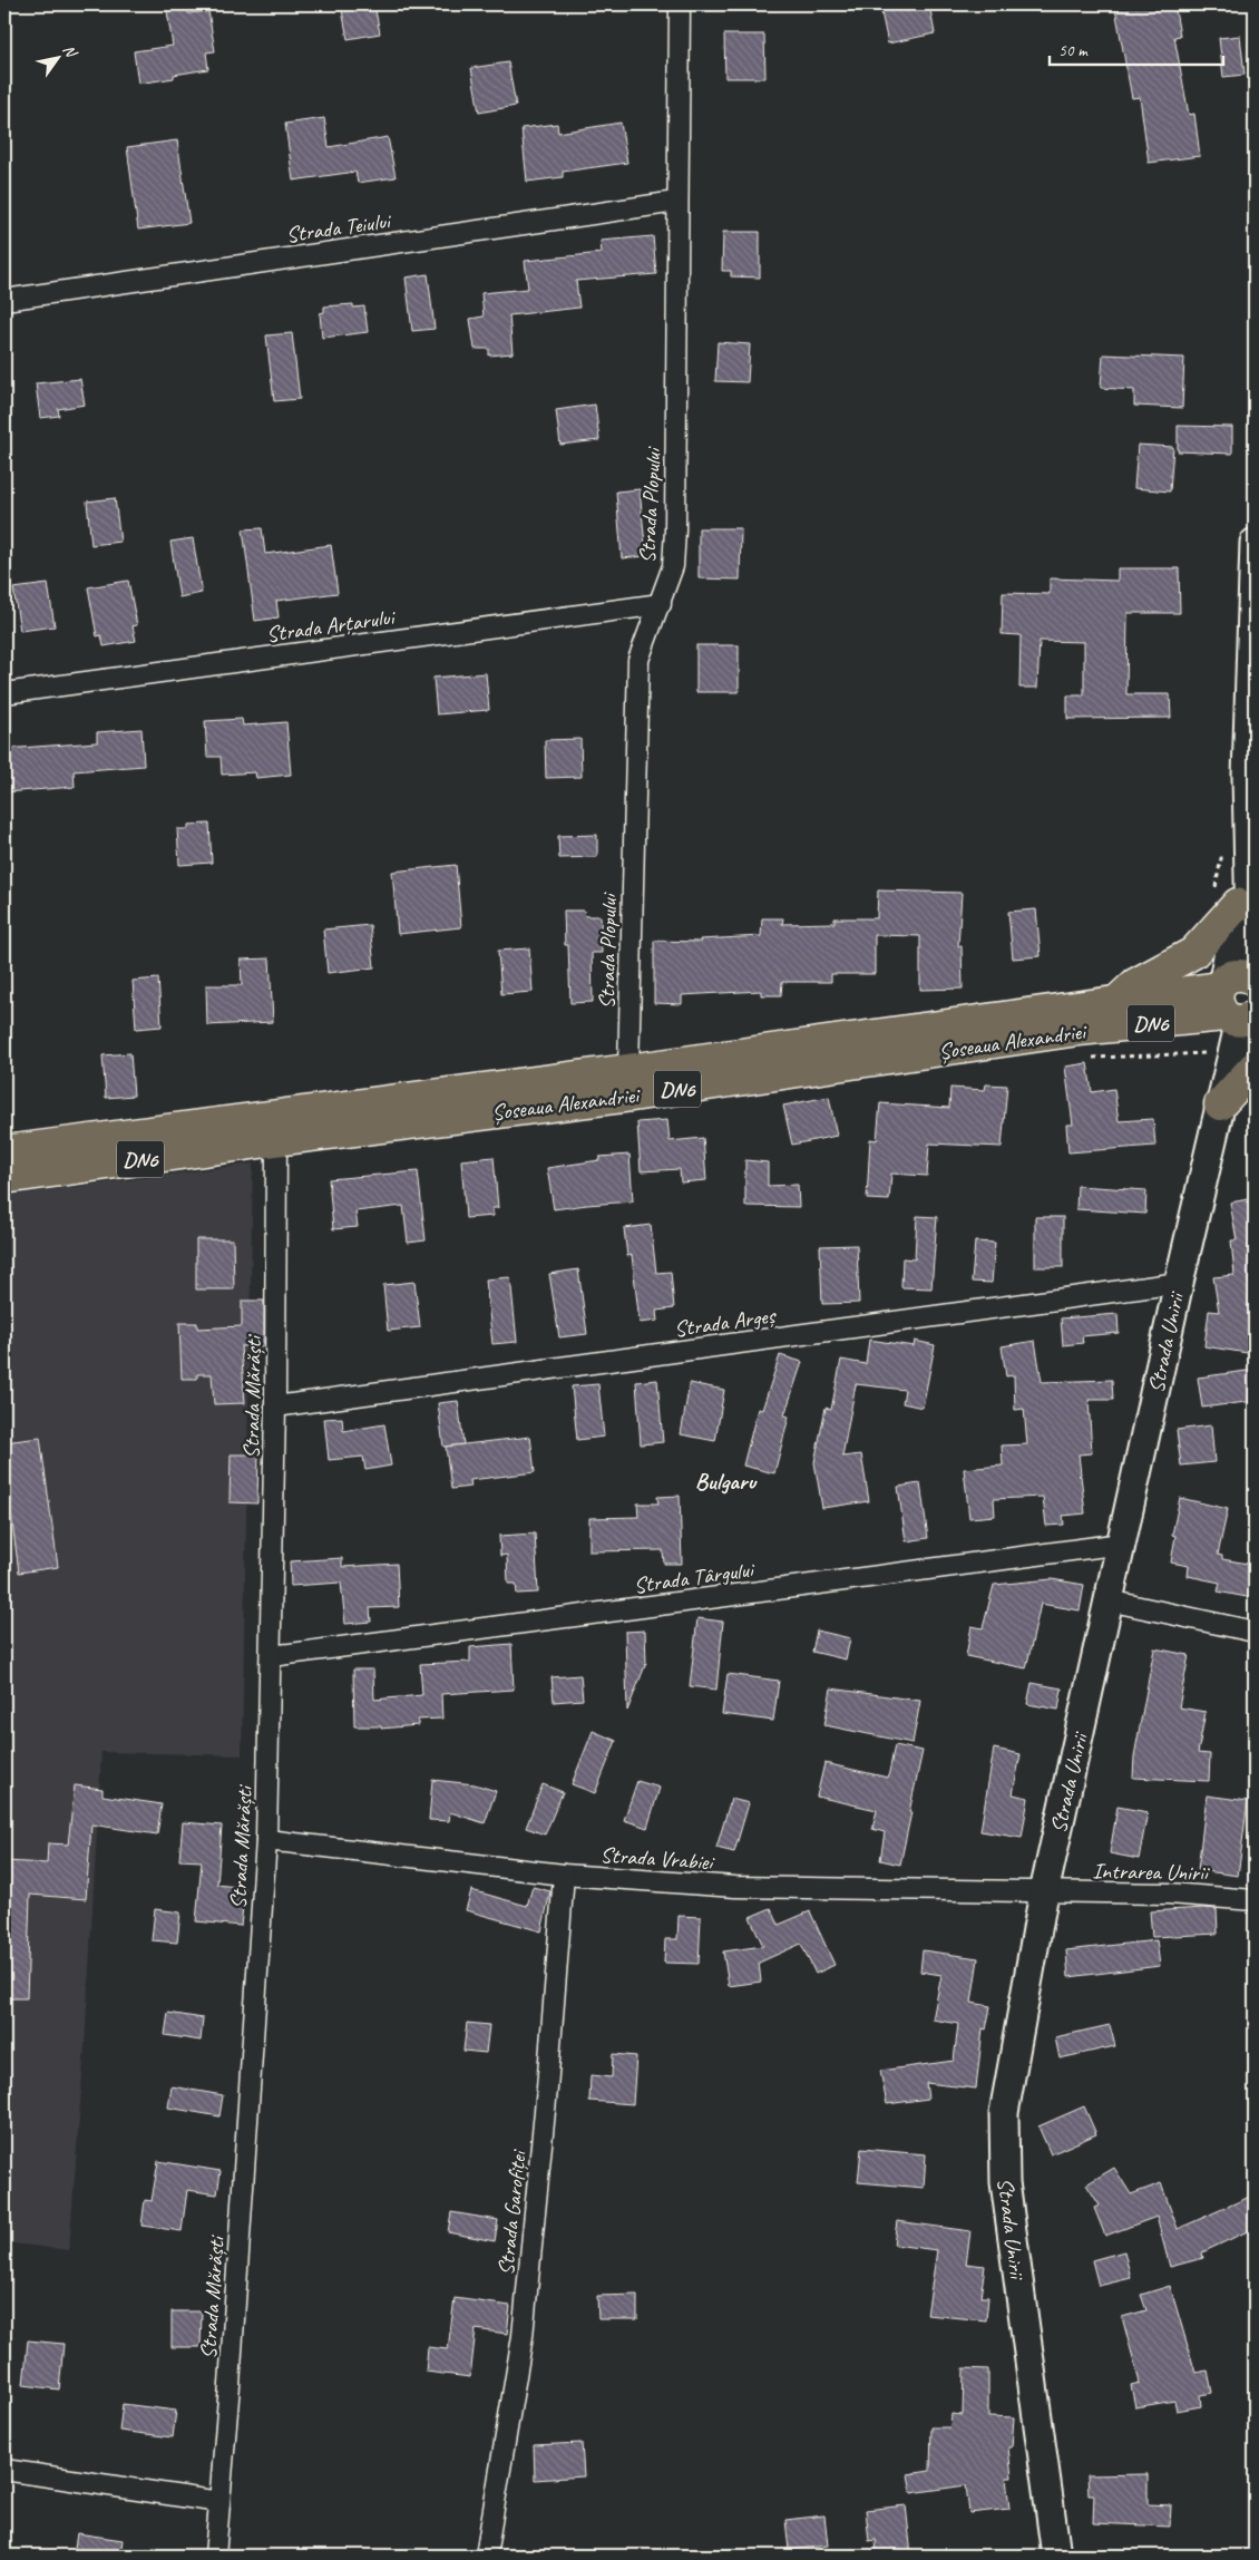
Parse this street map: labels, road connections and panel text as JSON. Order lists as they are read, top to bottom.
{
  "streets": {
    "highway": ["DN6", "Șoseaua Alexandriei"],
    "main road": ["Strada Unirii"],
    "street": [
      "Strada Teiului",
      "Strada Plopului",
      "Strada Arțarului",
      "Strada Argeș",
      "Strada Mărăști",
      "Strada Târgului",
      "Strada Vrabiei",
      "Intrarea Unirii",
      "Strada Garofiței"
    ]
  },
  "crossings": [
    ["Strada Teiului", "Strada Plopului"],
    ["Strada Plopului", "Strada Arțarului"],
    ["Strada Plopului", "Șoseaua Alexandriei"],
    ["Șoseaua Alexandriei", "Strada Mărăști"],
    ["Strada Argeș", "Strada Unirii"],
    ["Strada Argeș", "Strada Mărăști"],
    ["Strada Unirii", "Strada Târgului"],
    ["Strada Unirii", "Strada Vrabiei"],
    ["Strada Unirii", "Intrarea Unirii"],
    ["Strada Mărăști", "Strada Târgului"],
    ["Strada Mărăști", "Strada Vrabiei"],
    ["Strada Vrabiei", "Intrarea Unirii"],
    ["Strada Vrabiei", "Strada Garofiței"]
  ],
  "districts": ["Bulgaru"],
  "scale_bar": "50 m",
  "north": "top right"
}
